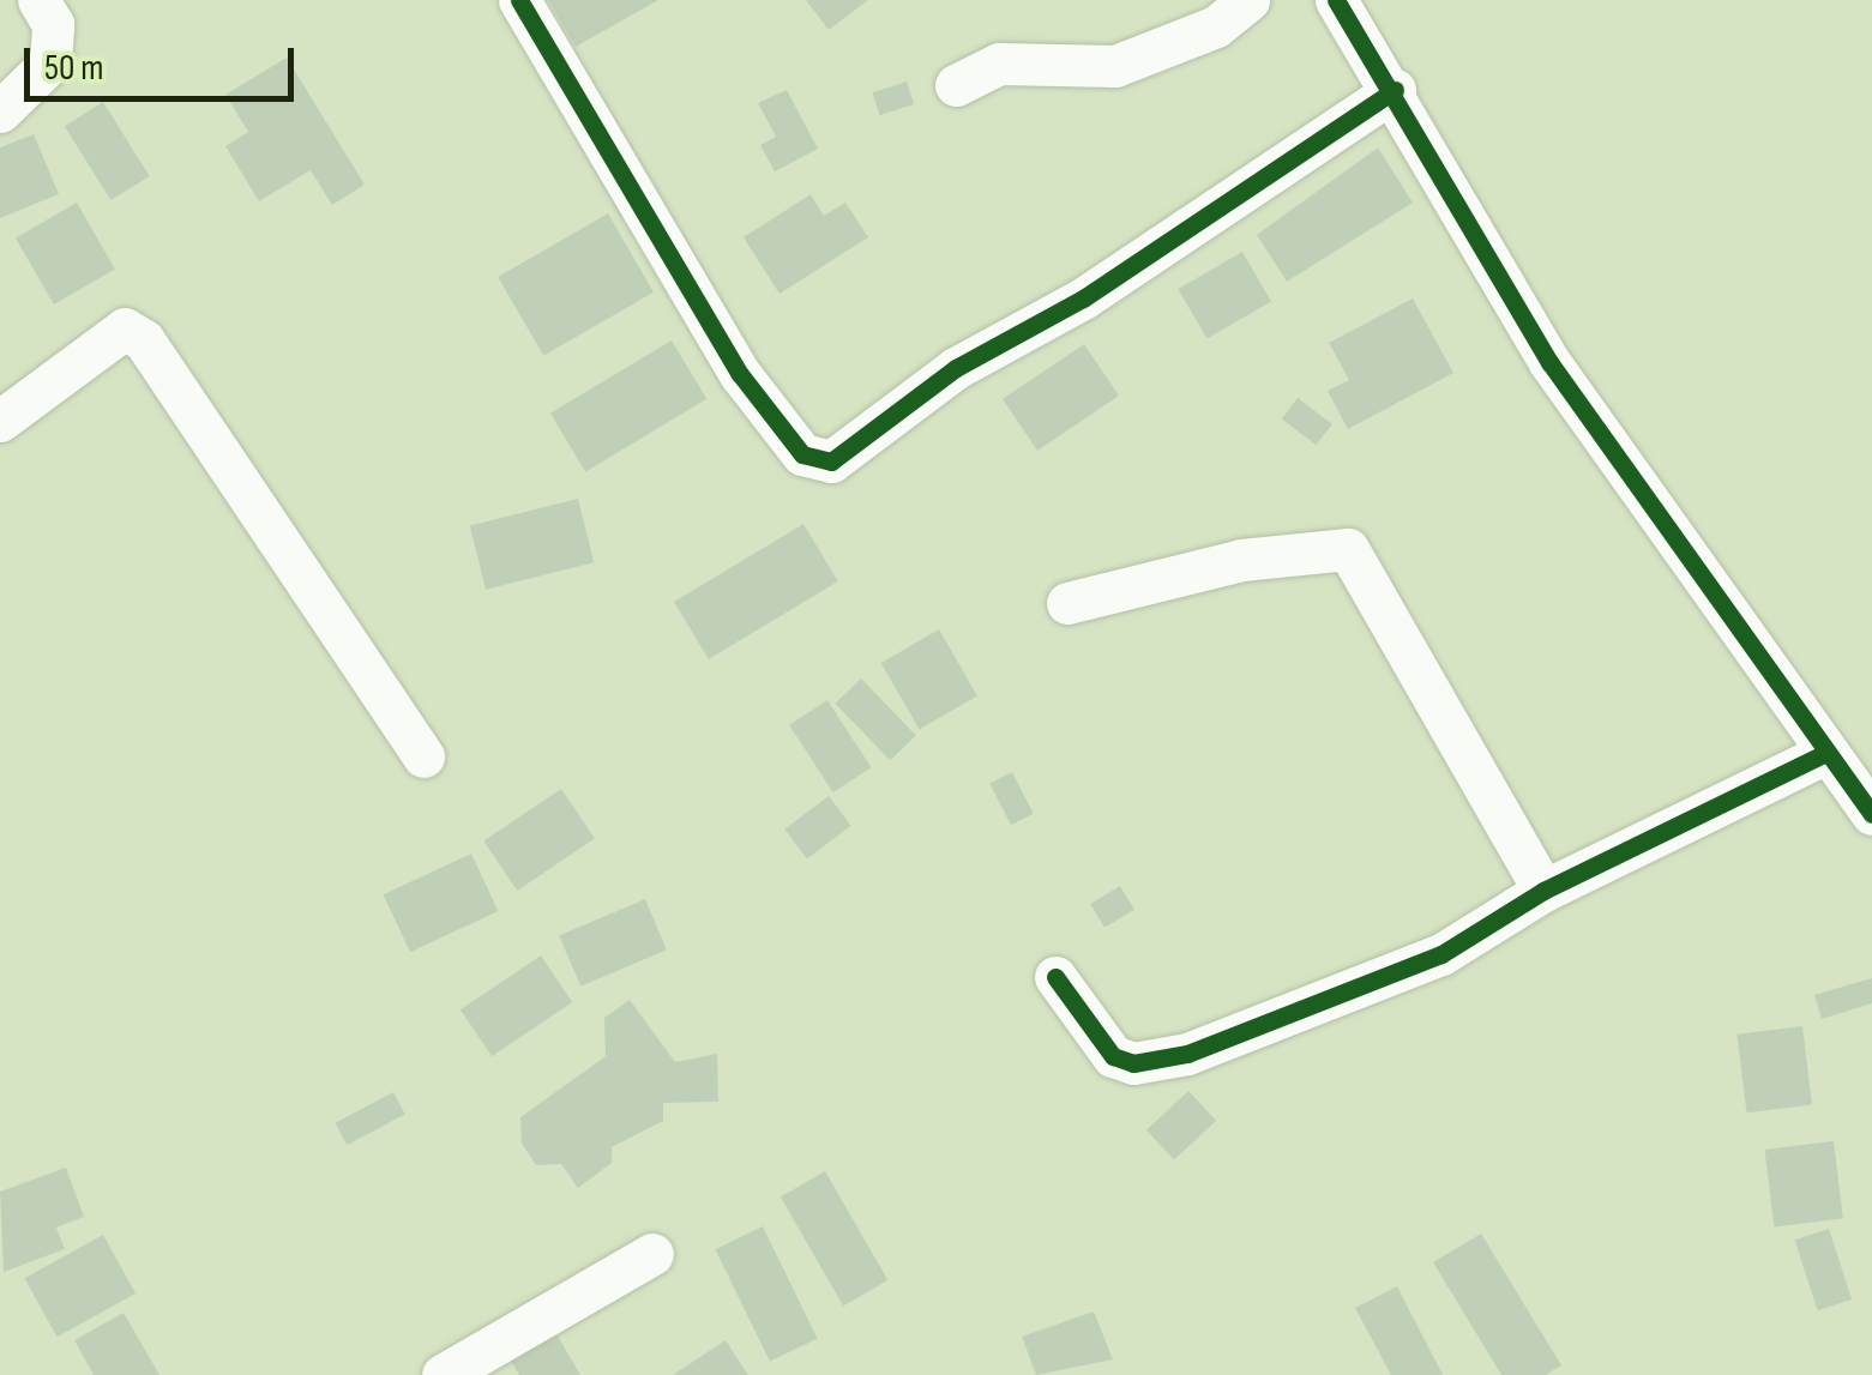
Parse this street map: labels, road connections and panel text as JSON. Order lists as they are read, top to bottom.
{
  "scale_bar": "50 m"
}
